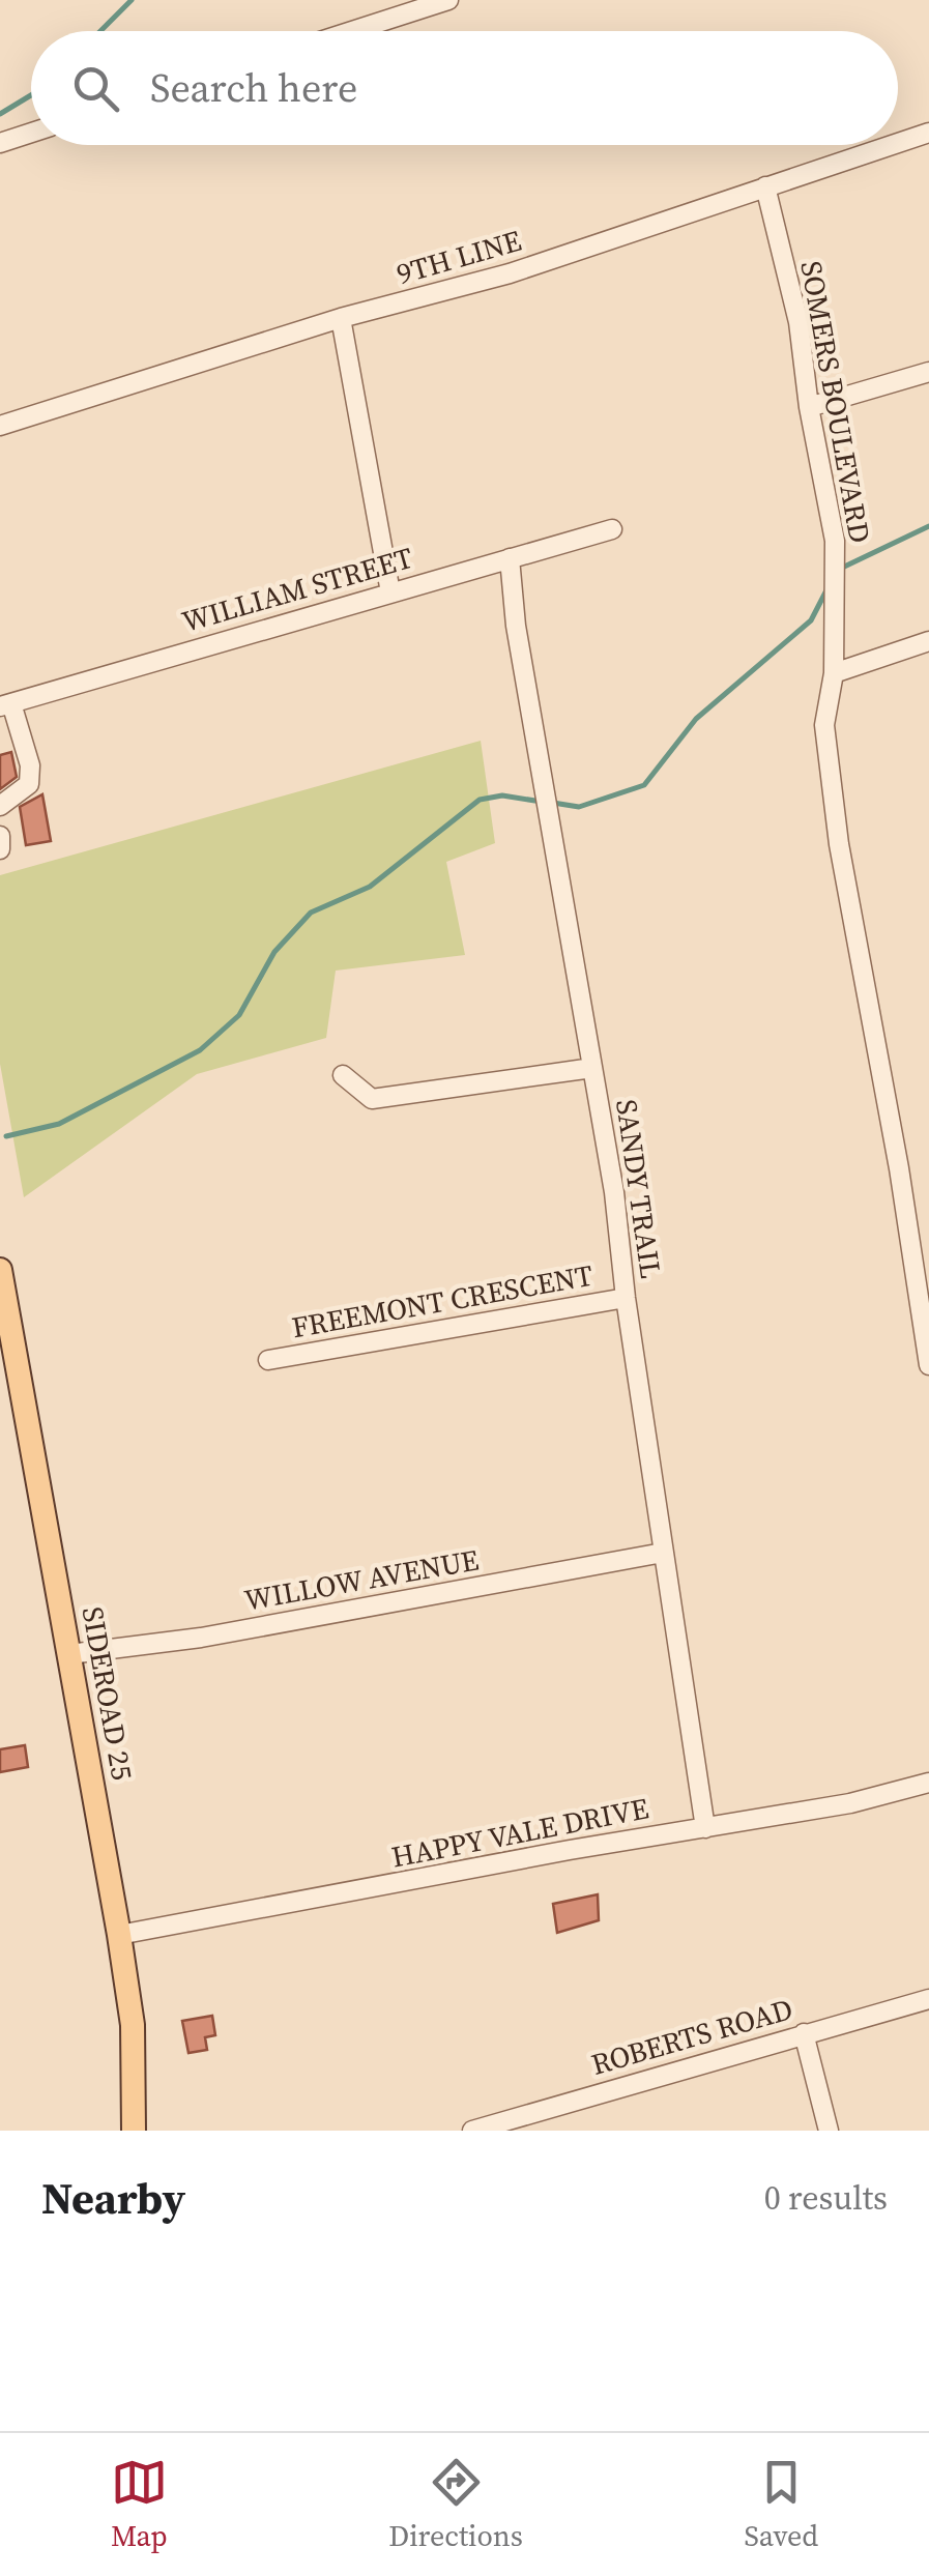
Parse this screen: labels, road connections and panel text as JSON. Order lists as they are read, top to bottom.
{
  "streets": {
    "main road": ["SIDEROAD 25"],
    "street": [
      "9TH LINE",
      "SOMERS BOULEVARD",
      "WILLIAM STREET",
      "SANDY TRAIL",
      "FREEMONT CRESCENT",
      "WILLOW AVENUE",
      "HAPPY VALE DRIVE",
      "ROBERTS ROAD"
    ]
  },
  "crossings": [
    ["9TH LINE", "SOMERS BOULEVARD"],
    ["WILLIAM STREET", "SANDY TRAIL"],
    ["SANDY TRAIL", "FREEMONT CRESCENT"],
    ["SANDY TRAIL", "WILLOW AVENUE"],
    ["SANDY TRAIL", "HAPPY VALE DRIVE"],
    ["WILLOW AVENUE", "SIDEROAD 25"],
    ["SIDEROAD 25", "HAPPY VALE DRIVE"]
  ],
  "page": {
    "search": "Search here",
    "heading": ["Nearby", "0 results"],
    "nav": ["Map", "Directions", "Saved"]
  }
}
